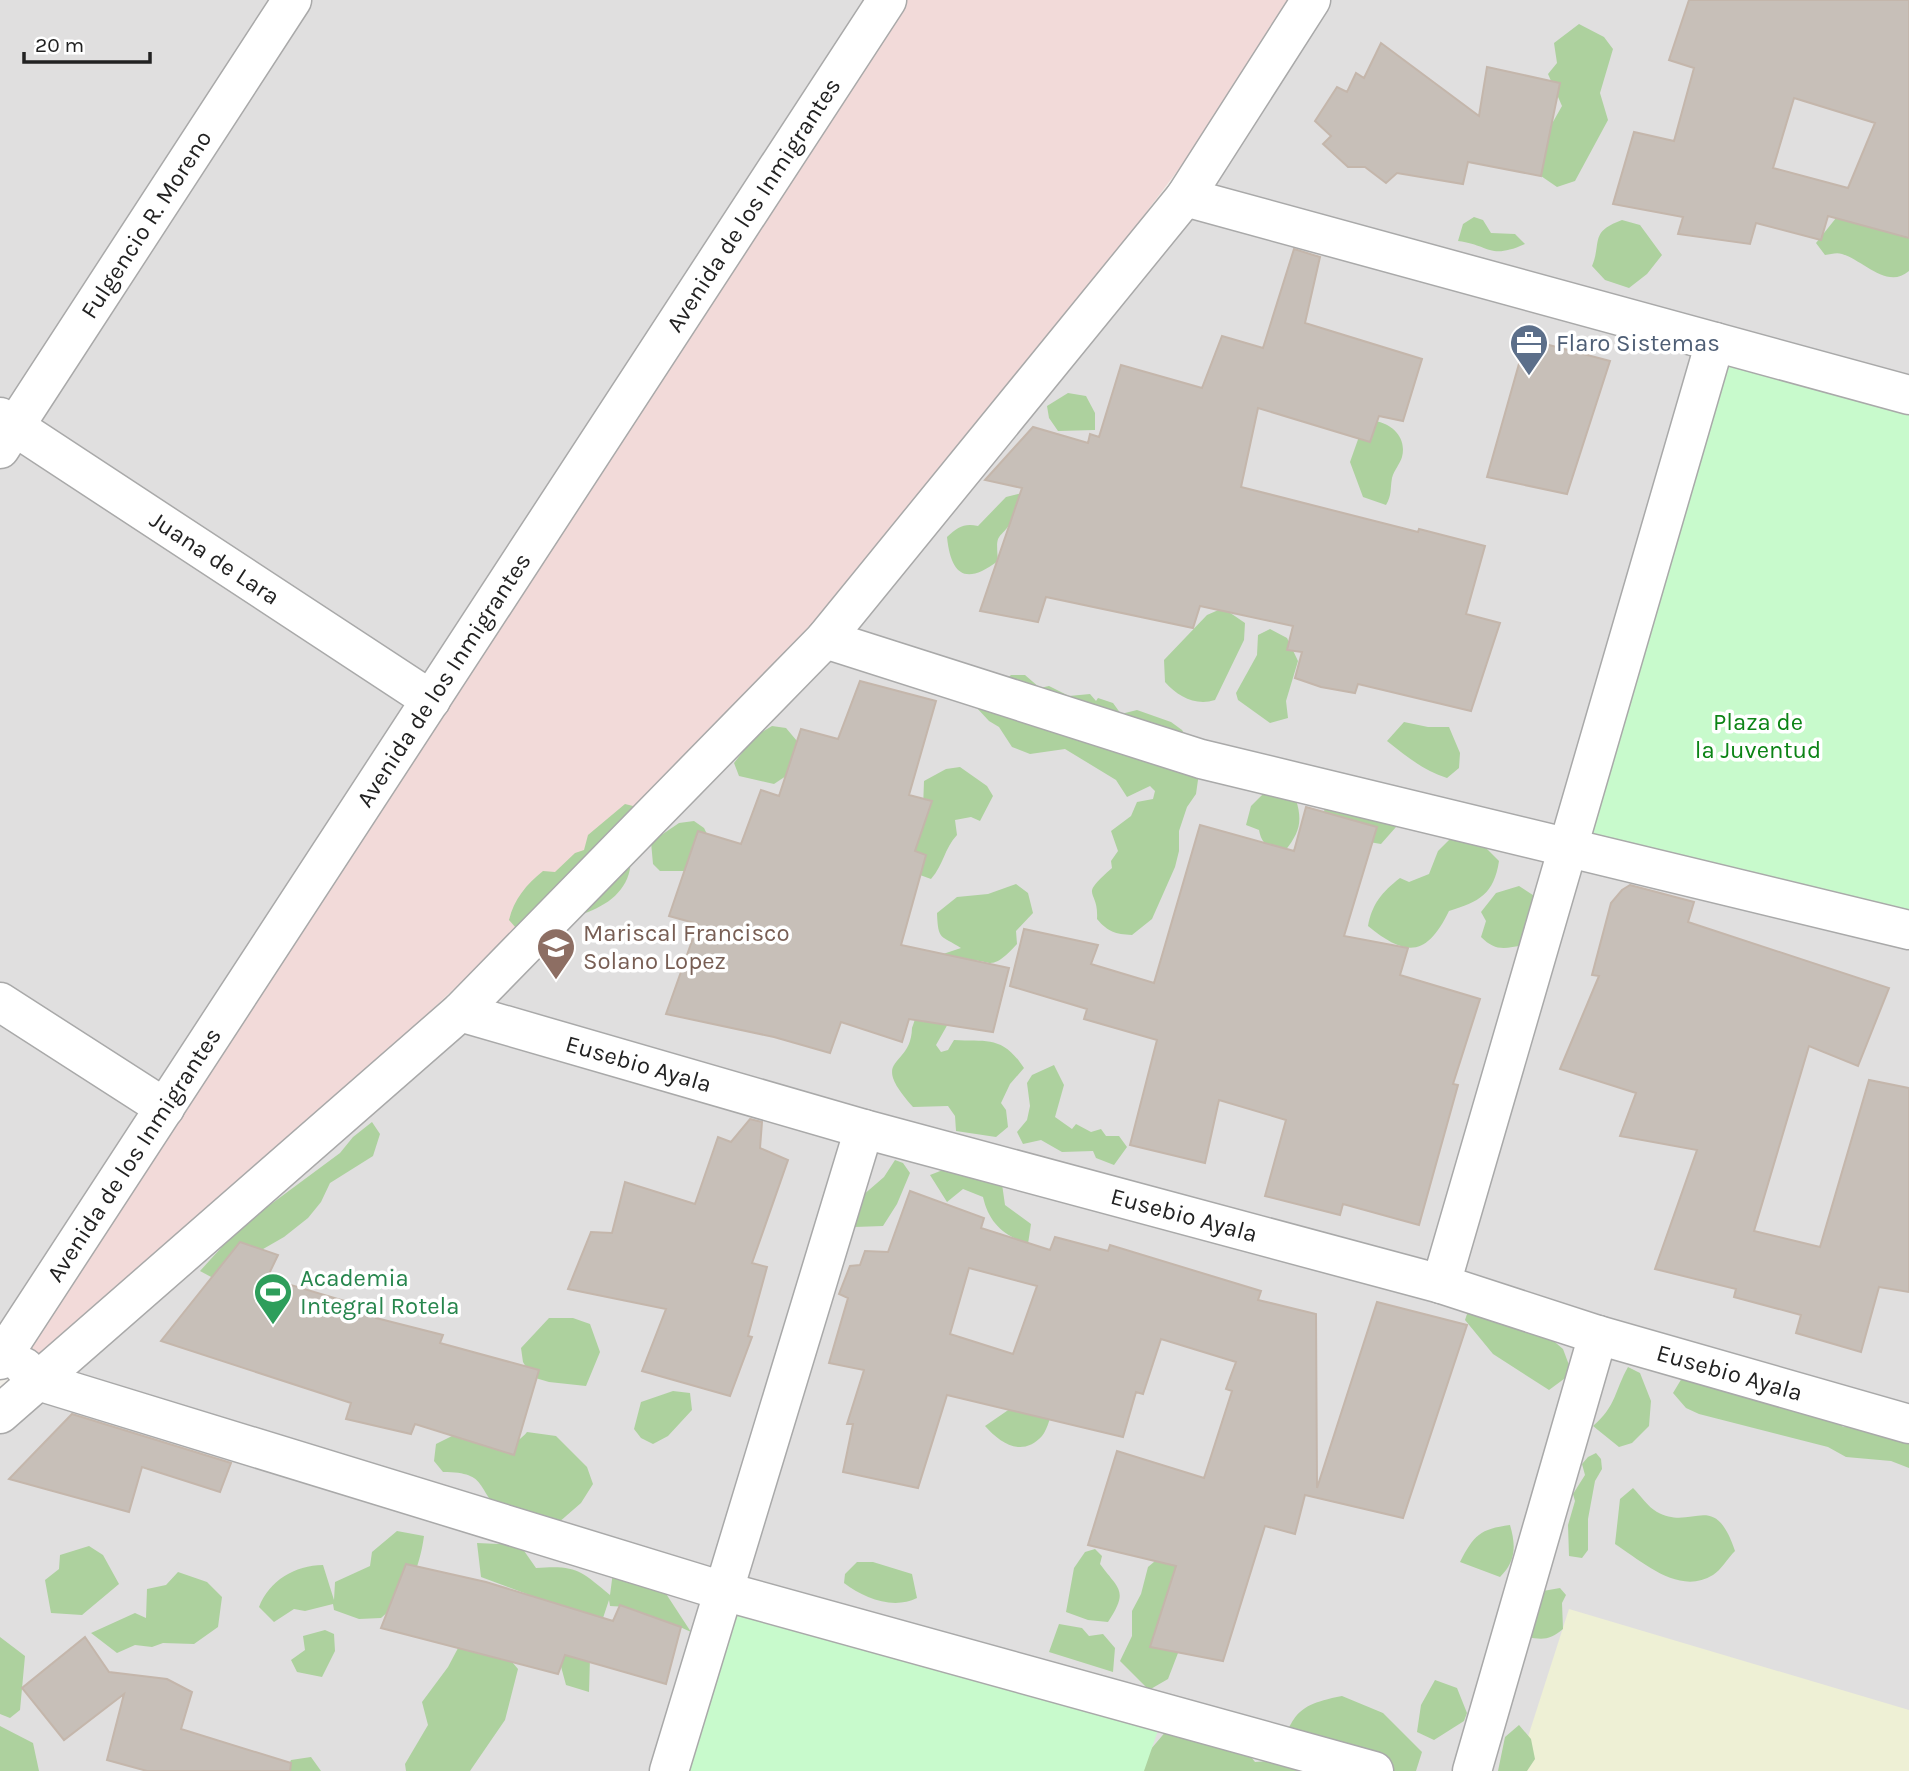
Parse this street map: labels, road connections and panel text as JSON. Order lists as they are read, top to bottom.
{
  "streets": {
    "street": [
      "Avenida de los Inmigrantes",
      "Fulgencio R. Moreno",
      "Juana de Lara",
      "Eusebio Ayala"
    ]
  },
  "crossings": [
    ["Avenida de los Inmigrantes", "Juana de Lara"],
    ["Fulgencio R. Moreno", "Juana de Lara"]
  ],
  "parks": ["Plaza de la Juventud"],
  "places": {
    "office": ["Flaro Sistemas"],
    "school or university": ["Mariscal Francisco Solano Lopez"],
    "sports": ["Academia Integral Rotela"]
  },
  "scale_bar": "20 m"
}
